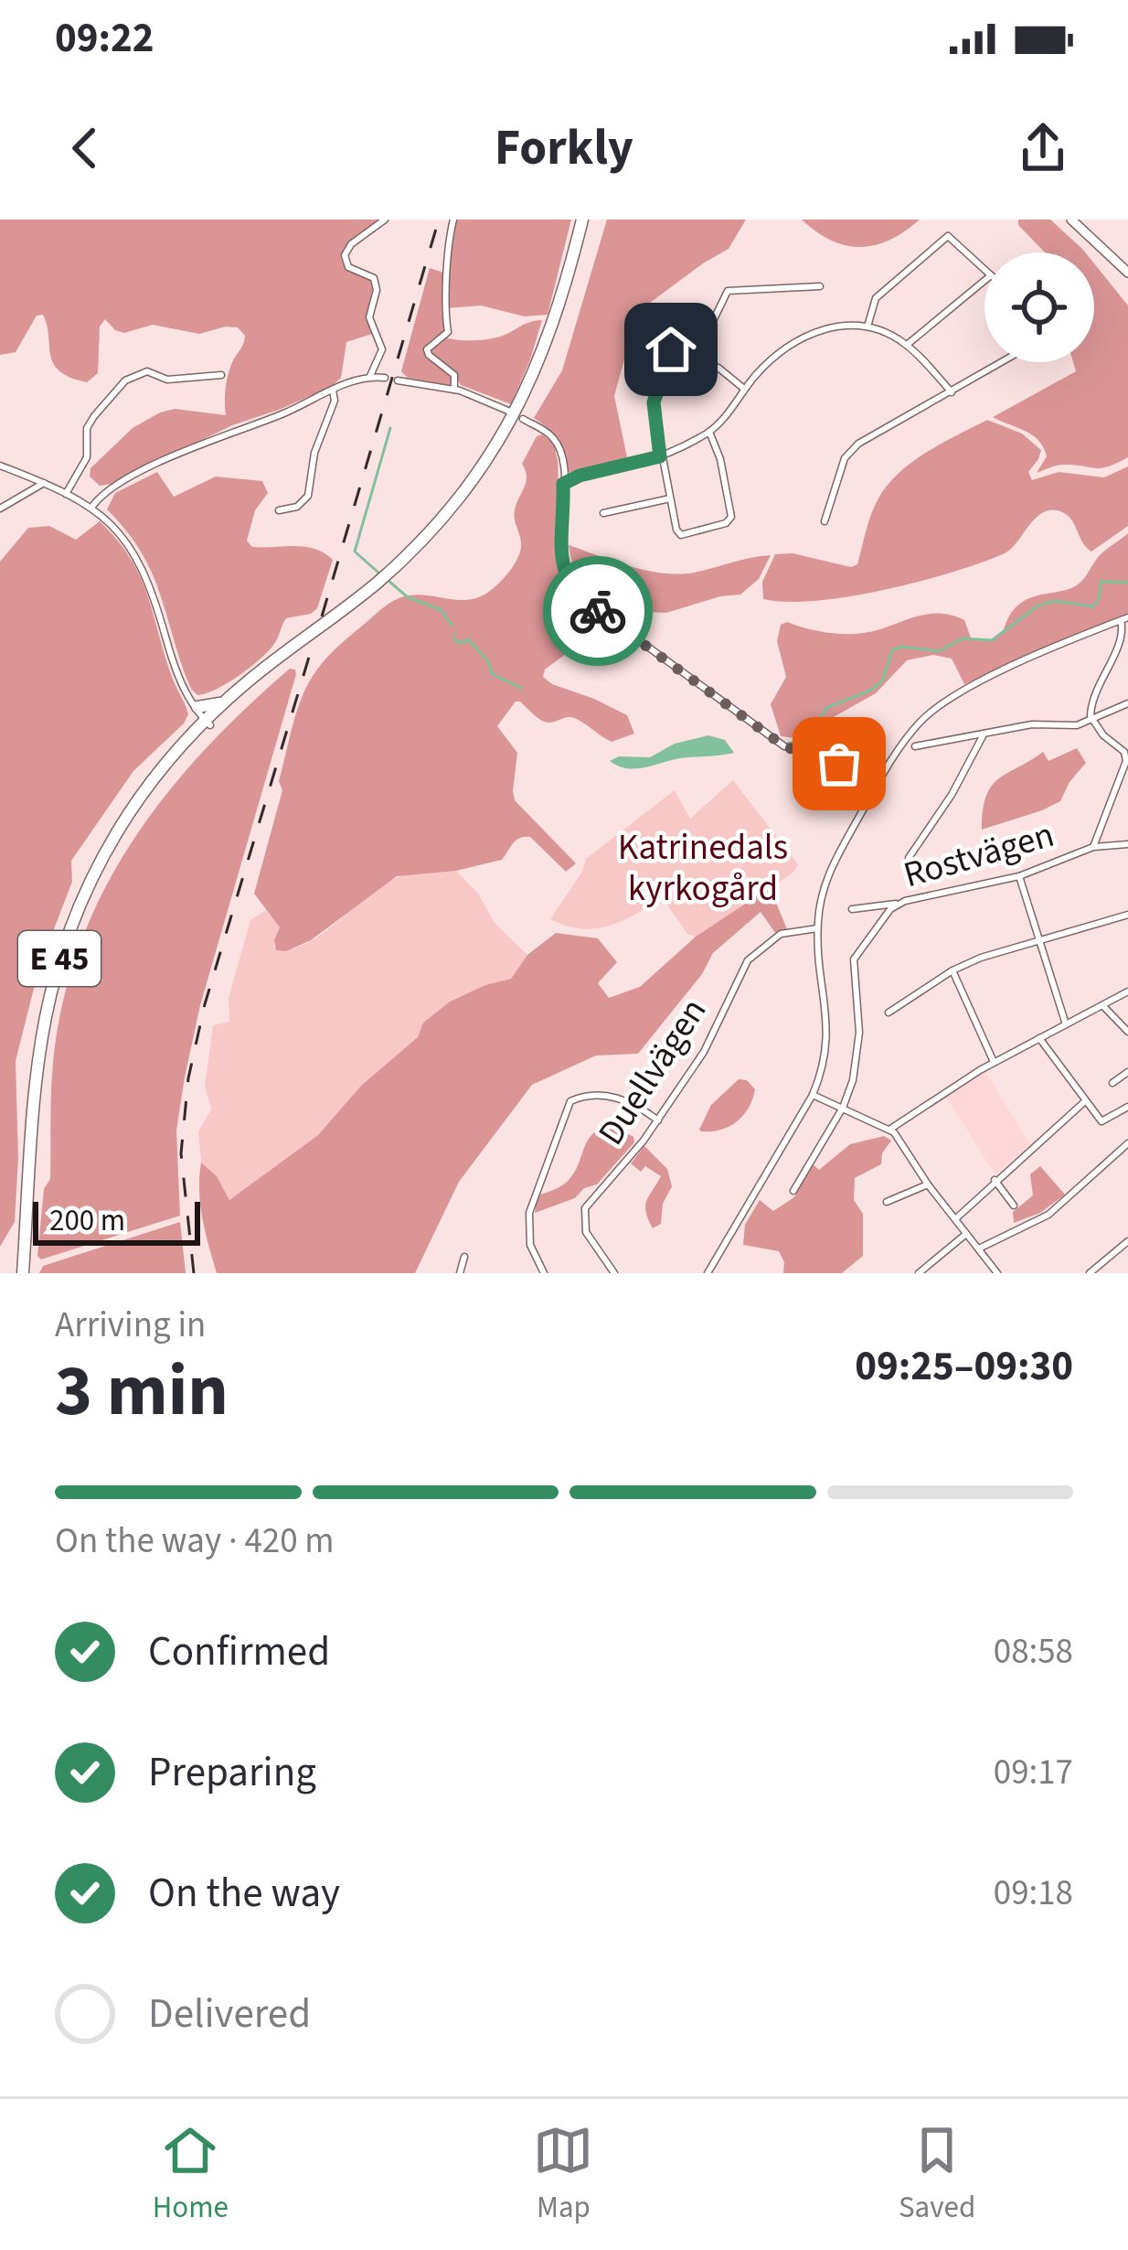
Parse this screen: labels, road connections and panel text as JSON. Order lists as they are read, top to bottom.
{
  "streets": {
    "highway": ["E 45"],
    "street": ["Rostvägen", "Duellvägen"]
  },
  "parks": ["Katrinedals kyrkogård"],
  "scale_bar": "200 m",
  "page": {
    "status": "09:22",
    "header": "Forkly",
    "scale": "200 m",
    "heading": ["3 min", "Arriving in", "09:25–09:30"],
    "bar": "On the way · 420 m",
    "list": [
      ["Confirmed", "08:58"],
      ["Preparing", "09:17"],
      ["On the way", "09:18"],
      "Delivered"
    ],
    "tabs": ["Home", "Map", "Saved"]
  }
}
